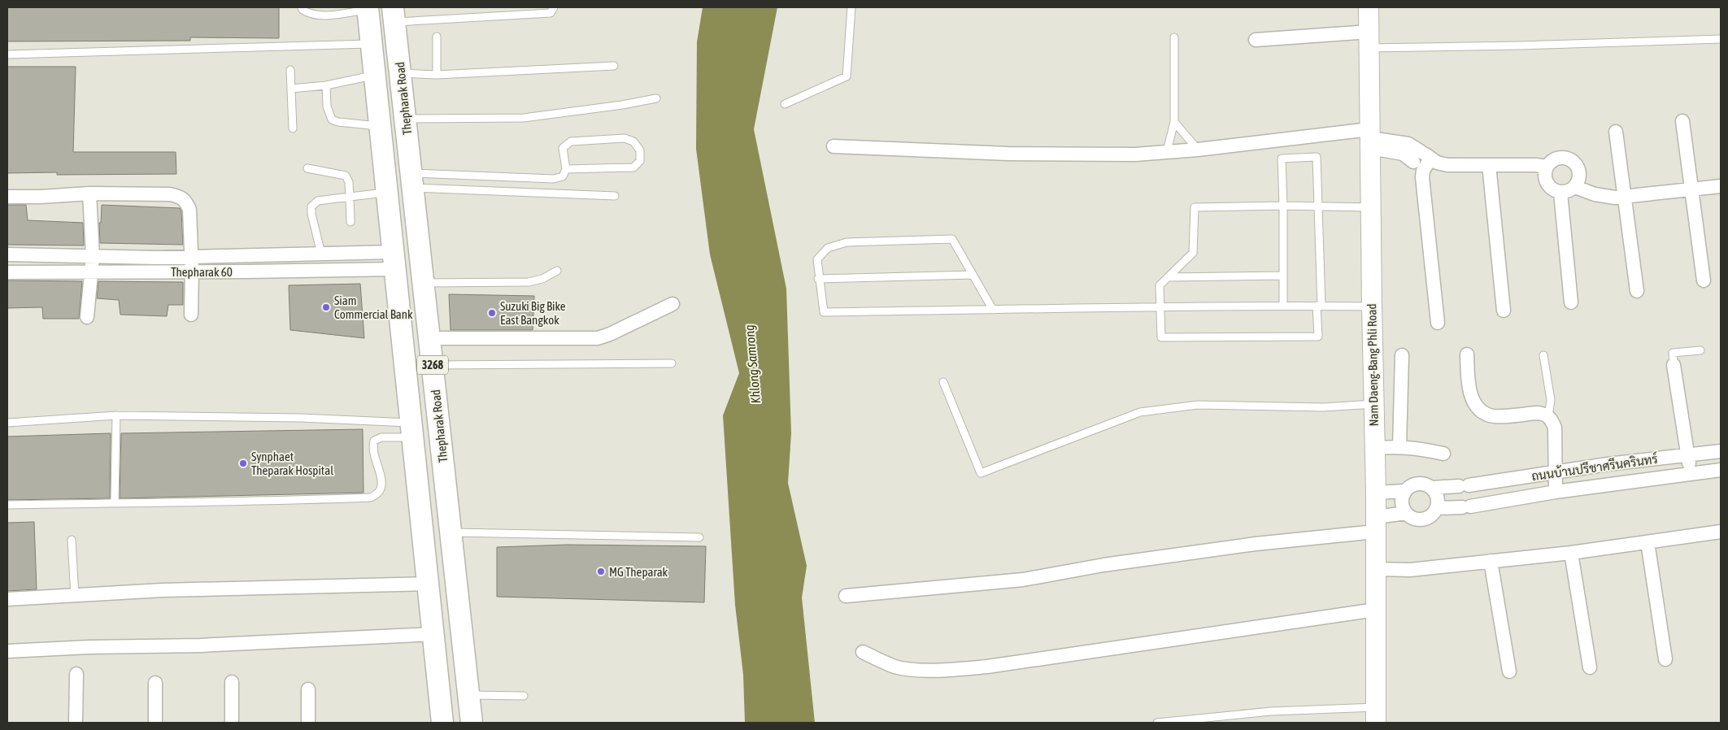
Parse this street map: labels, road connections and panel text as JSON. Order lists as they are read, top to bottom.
{
  "streets": {
    "main road": ["Thepharak Road", "3268", "Nam Daeng-Bang Phli Road"],
    "street": ["Thepharak 60", "ถนนบ้านปรีชาศรีนครินทร์"]
  },
  "crossings": [
    ["Thepharak Road", "Thepharak 60"]
  ],
  "water": ["Khlong Samrong"],
  "places": [
    "Siam Commercial Bank",
    "Suzuki Big Bike East Bangkok",
    "Synphaet Theparak Hospital",
    "MG Theparak"
  ]
}
